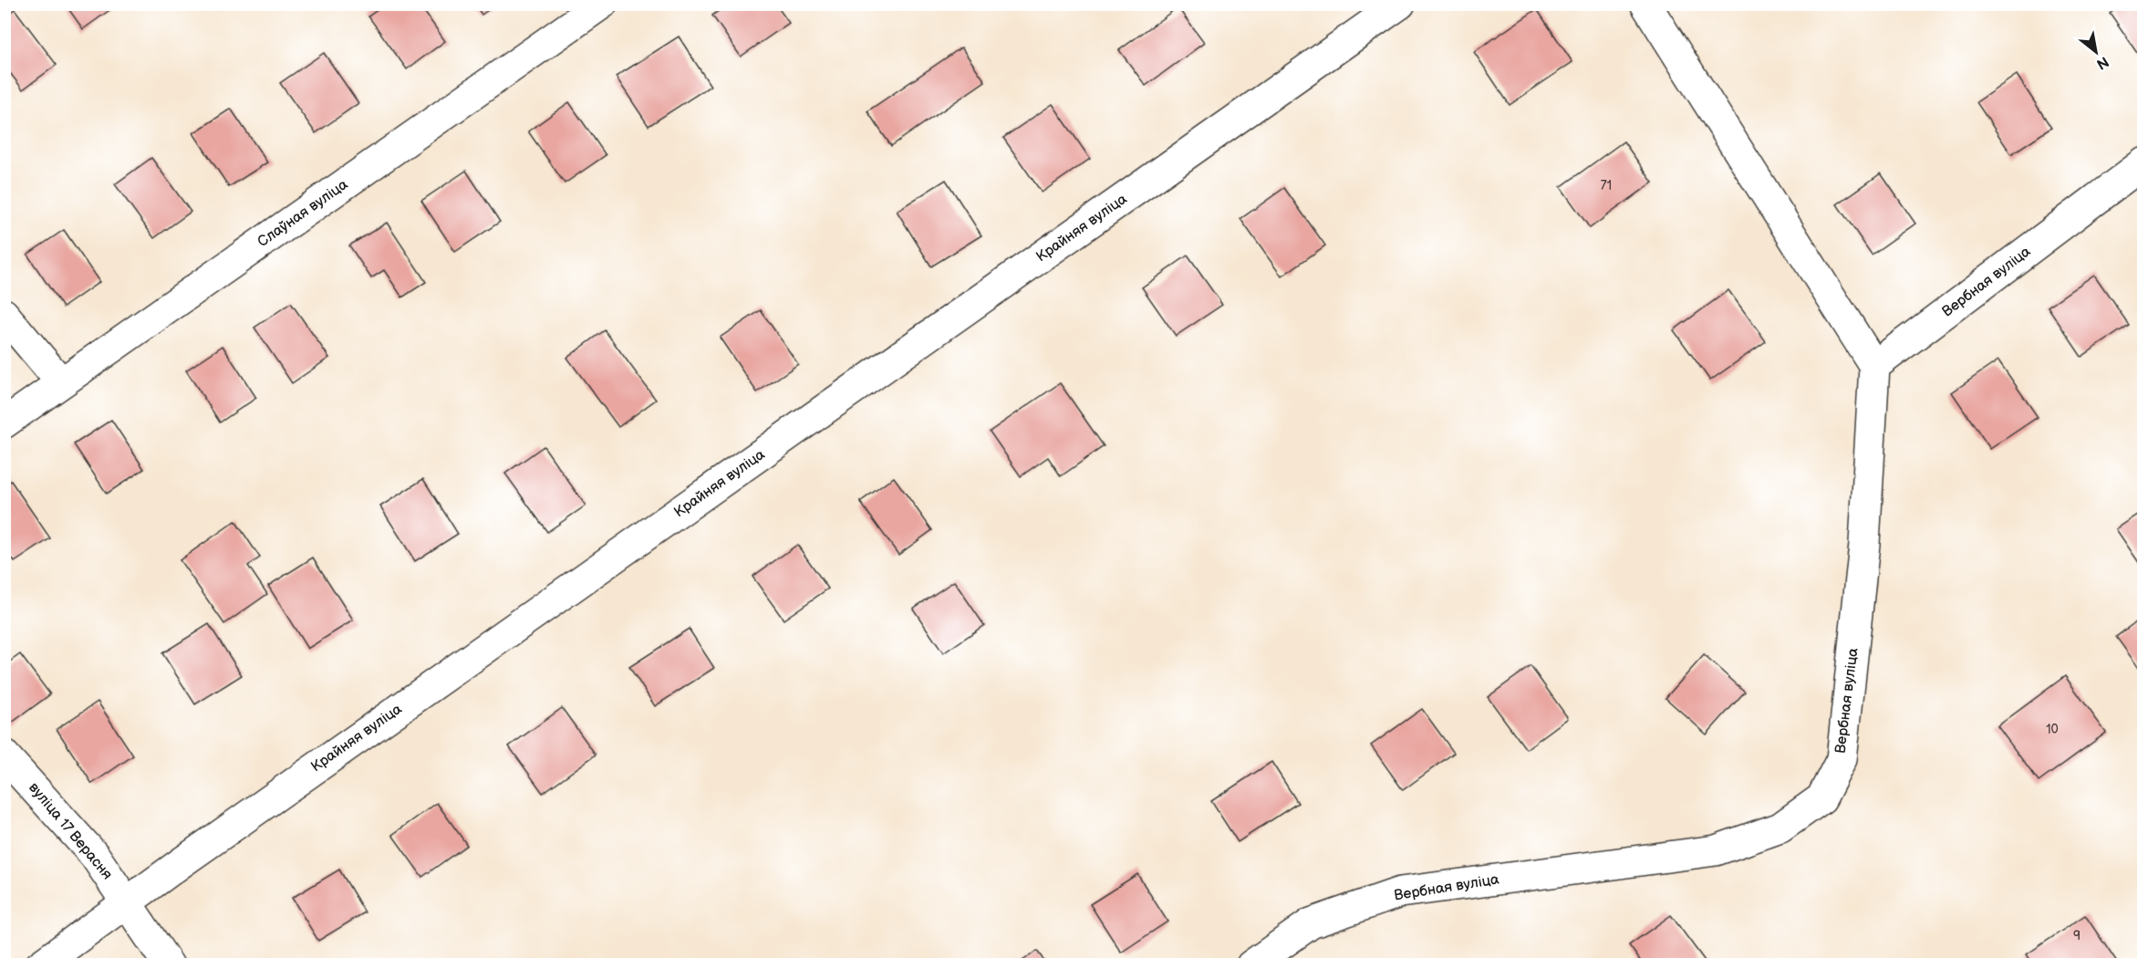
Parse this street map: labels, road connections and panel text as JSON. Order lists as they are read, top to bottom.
{
  "streets": {
    "street": [
      "Слаўная вуліца",
      "Крайняя вуліца",
      "Вербная вуліца",
      "вуліца 17 Верасня"
    ]
  },
  "crossings": [
    ["Крайняя вуліца", "вуліца 17 Верасня"]
  ],
  "house_numbers": ["71", "10", "9"],
  "north": "bottom right"
}
